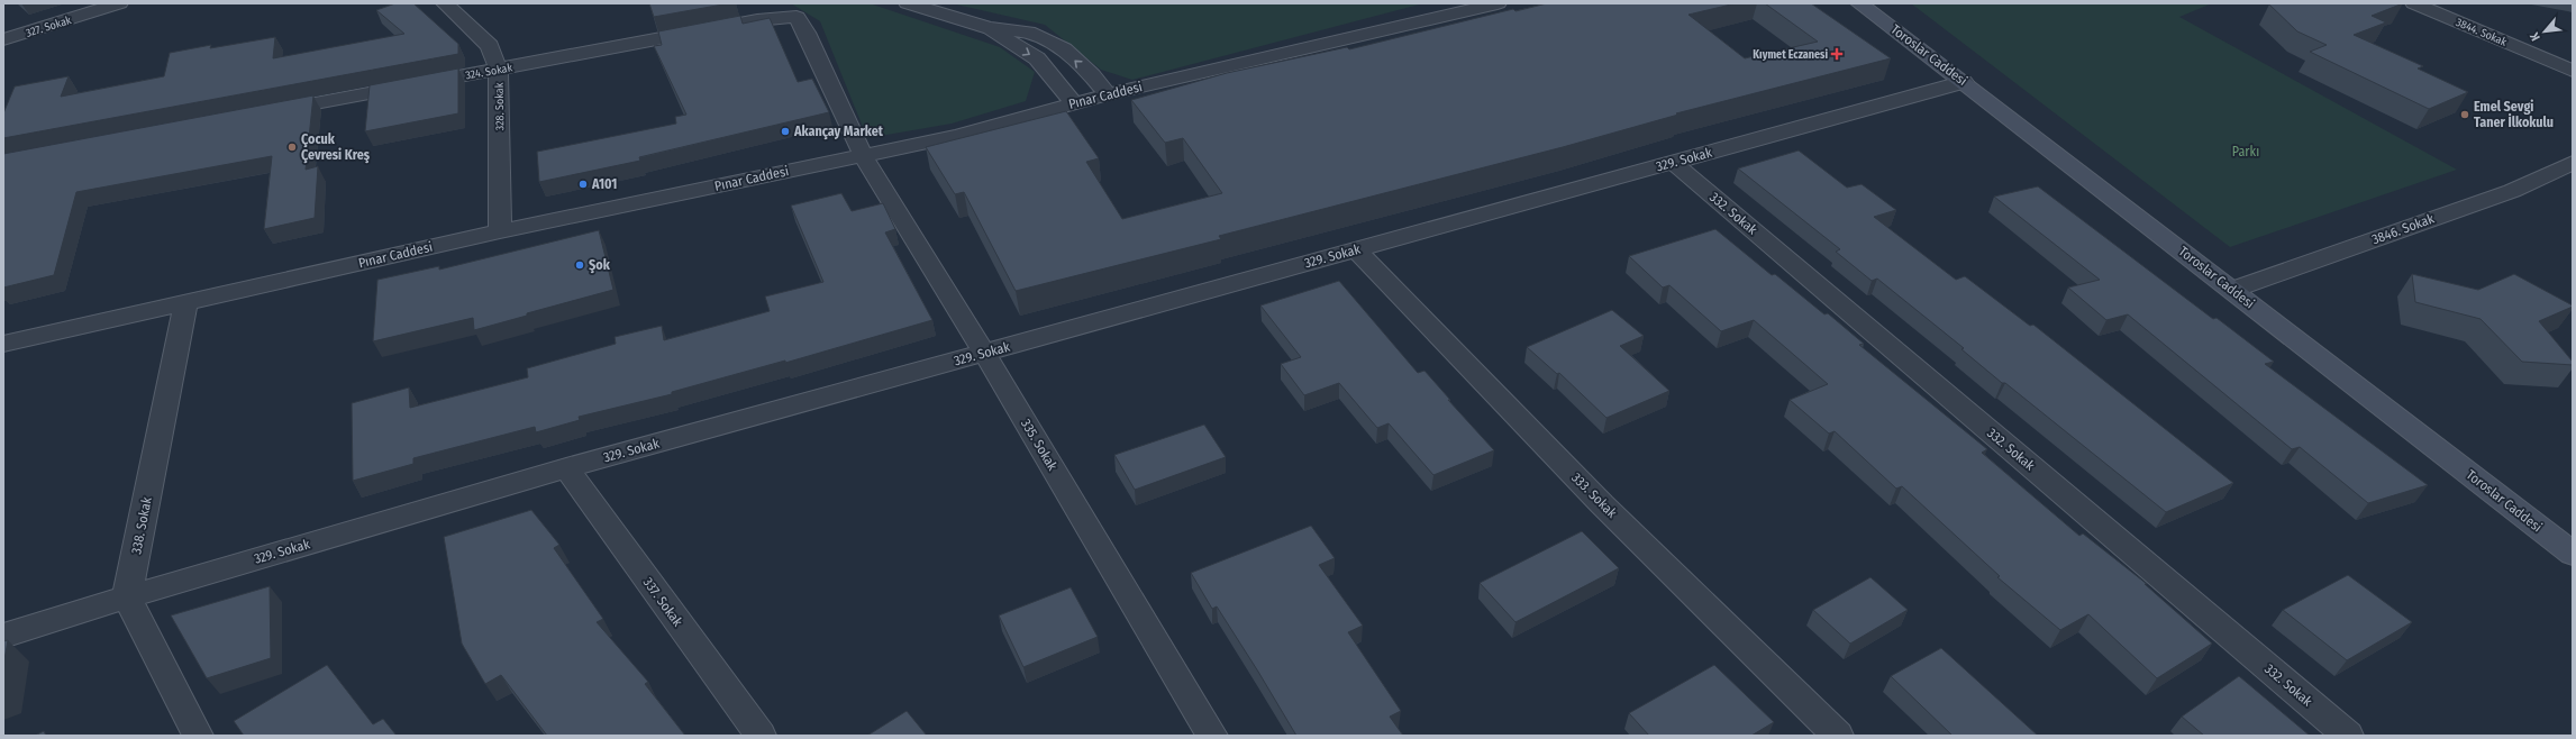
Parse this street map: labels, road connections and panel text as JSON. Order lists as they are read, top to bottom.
{
  "streets": {
    "main road": ["Toroslar Caddesi"],
    "street": [
      "327. Sokak",
      "3844. Sokak",
      "324. Sokak",
      "Pınar Caddesi",
      "328. Sokak",
      "329. Sokak",
      "332. Sokak",
      "3846. Sokak",
      "335. Sokak",
      "333. Sokak",
      "338. Sokak",
      "337. Sokak"
    ]
  },
  "crossings": [
    ["Toroslar Caddesi", "329. Sokak"],
    ["Toroslar Caddesi", "3846. Sokak"],
    ["324. Sokak", "Pınar Caddesi"],
    ["324. Sokak", "328. Sokak"],
    ["324. Sokak", "335. Sokak"],
    ["Pınar Caddesi", "328. Sokak"],
    ["Pınar Caddesi", "335. Sokak"],
    ["Pınar Caddesi", "338. Sokak"],
    ["329. Sokak", "332. Sokak"],
    ["329. Sokak", "335. Sokak"],
    ["329. Sokak", "333. Sokak"],
    ["329. Sokak", "338. Sokak"],
    ["329. Sokak", "337. Sokak"]
  ],
  "parks": ["Parkı"],
  "places": {
    "health": ["Kıymet Eczanesi"],
    "other": [
      "Emel Sevgi Taner İlkokulu",
      "Akançay Market",
      "Çocuk Çevresi Kreş",
      "A101",
      "Şok"
    ]
  },
  "north": "bottom left"
}
